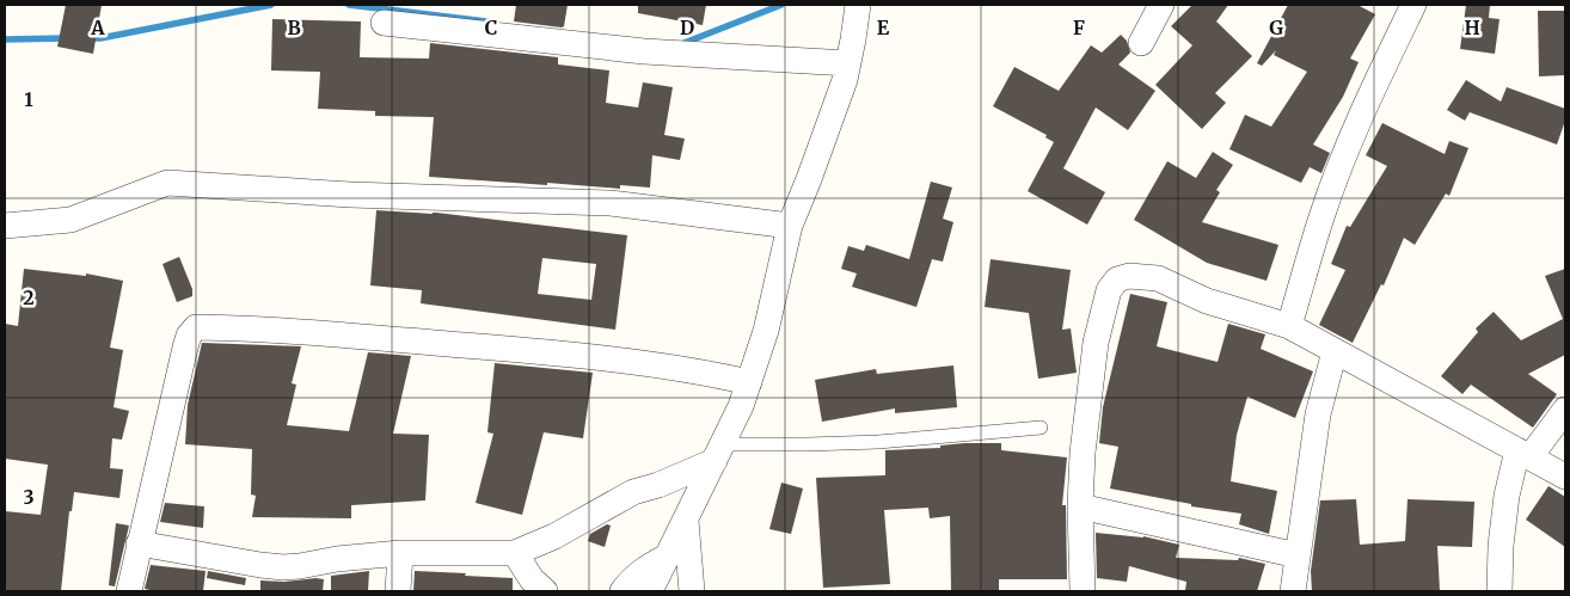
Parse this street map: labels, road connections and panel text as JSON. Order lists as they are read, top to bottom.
{
  "grid": {
    "columns": [
      "A",
      "B",
      "C",
      "D",
      "E",
      "F",
      "G",
      "H"
    ],
    "rows": ["1", "2", "3"]
  }
}
